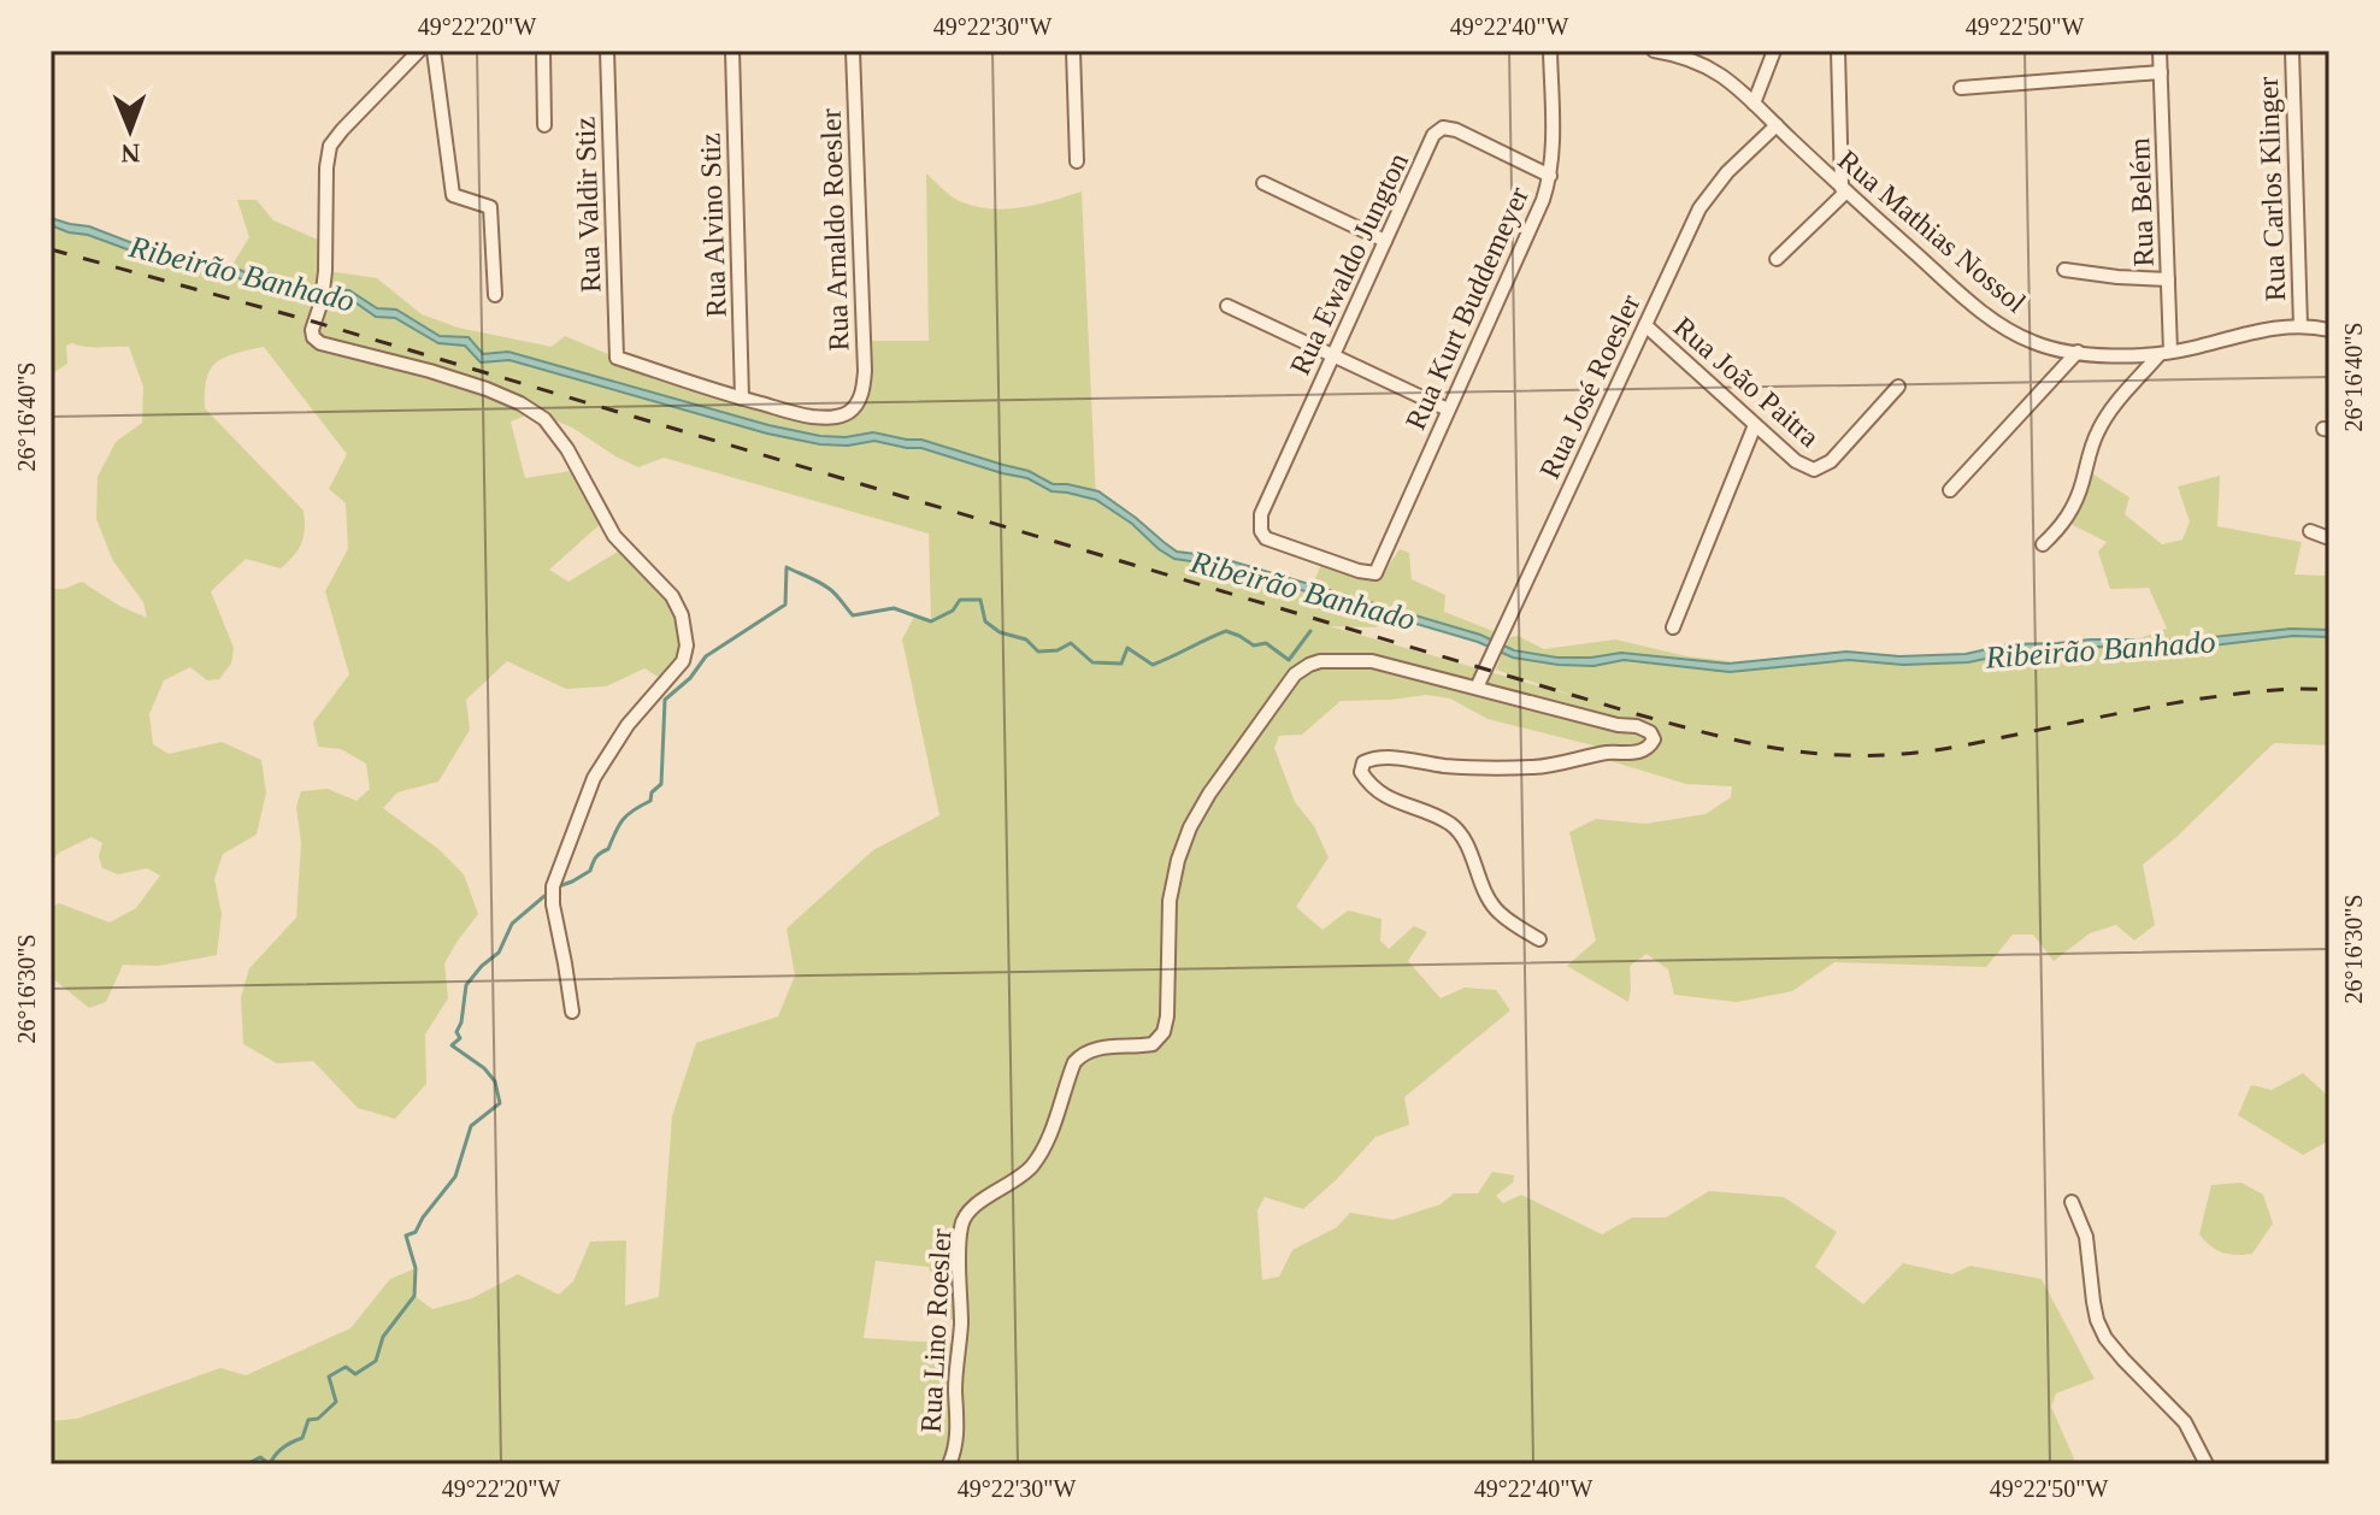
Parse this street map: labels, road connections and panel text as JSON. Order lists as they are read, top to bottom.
{
  "streets": {
    "street": [
      "Rua Carlos Klinger",
      "Rua Belém",
      "Rua Valdir Stiz",
      "Rua Alvino Stiz",
      "Rua Arnaldo Roesler",
      "Rua Mathias Nossol",
      "Rua Ewaldo Jungton",
      "Rua Kurt Buddemeyer",
      "Rua João Paitra",
      "Rua José Roesler",
      "Rua Lino Roesler"
    ]
  },
  "crossings": [
    ["Rua Carlos Klinger", "Rua Mathias Nossol"],
    ["Rua Belém", "Rua Mathias Nossol"],
    ["Rua Valdir Stiz", "Rua Alvino Stiz"],
    ["Rua Valdir Stiz", "Rua Arnaldo Roesler"],
    ["Rua Alvino Stiz", "Rua Arnaldo Roesler"],
    ["Rua Mathias Nossol", "Rua José Roesler"],
    ["Rua Ewaldo Jungton", "Rua Kurt Buddemeyer"],
    ["Rua João Paitra", "Rua José Roesler"],
    ["Rua José Roesler", "Rua Lino Roesler"]
  ],
  "water": ["Ribeirão Banhado"],
  "north": "bottom",
  "coordinates": [
    "49°22'20\"W",
    "49°22'30\"W",
    "49°22'40\"W",
    "49°22'50\"W",
    "26°16'40\"S",
    "26°16'30\"S"
  ]
}
